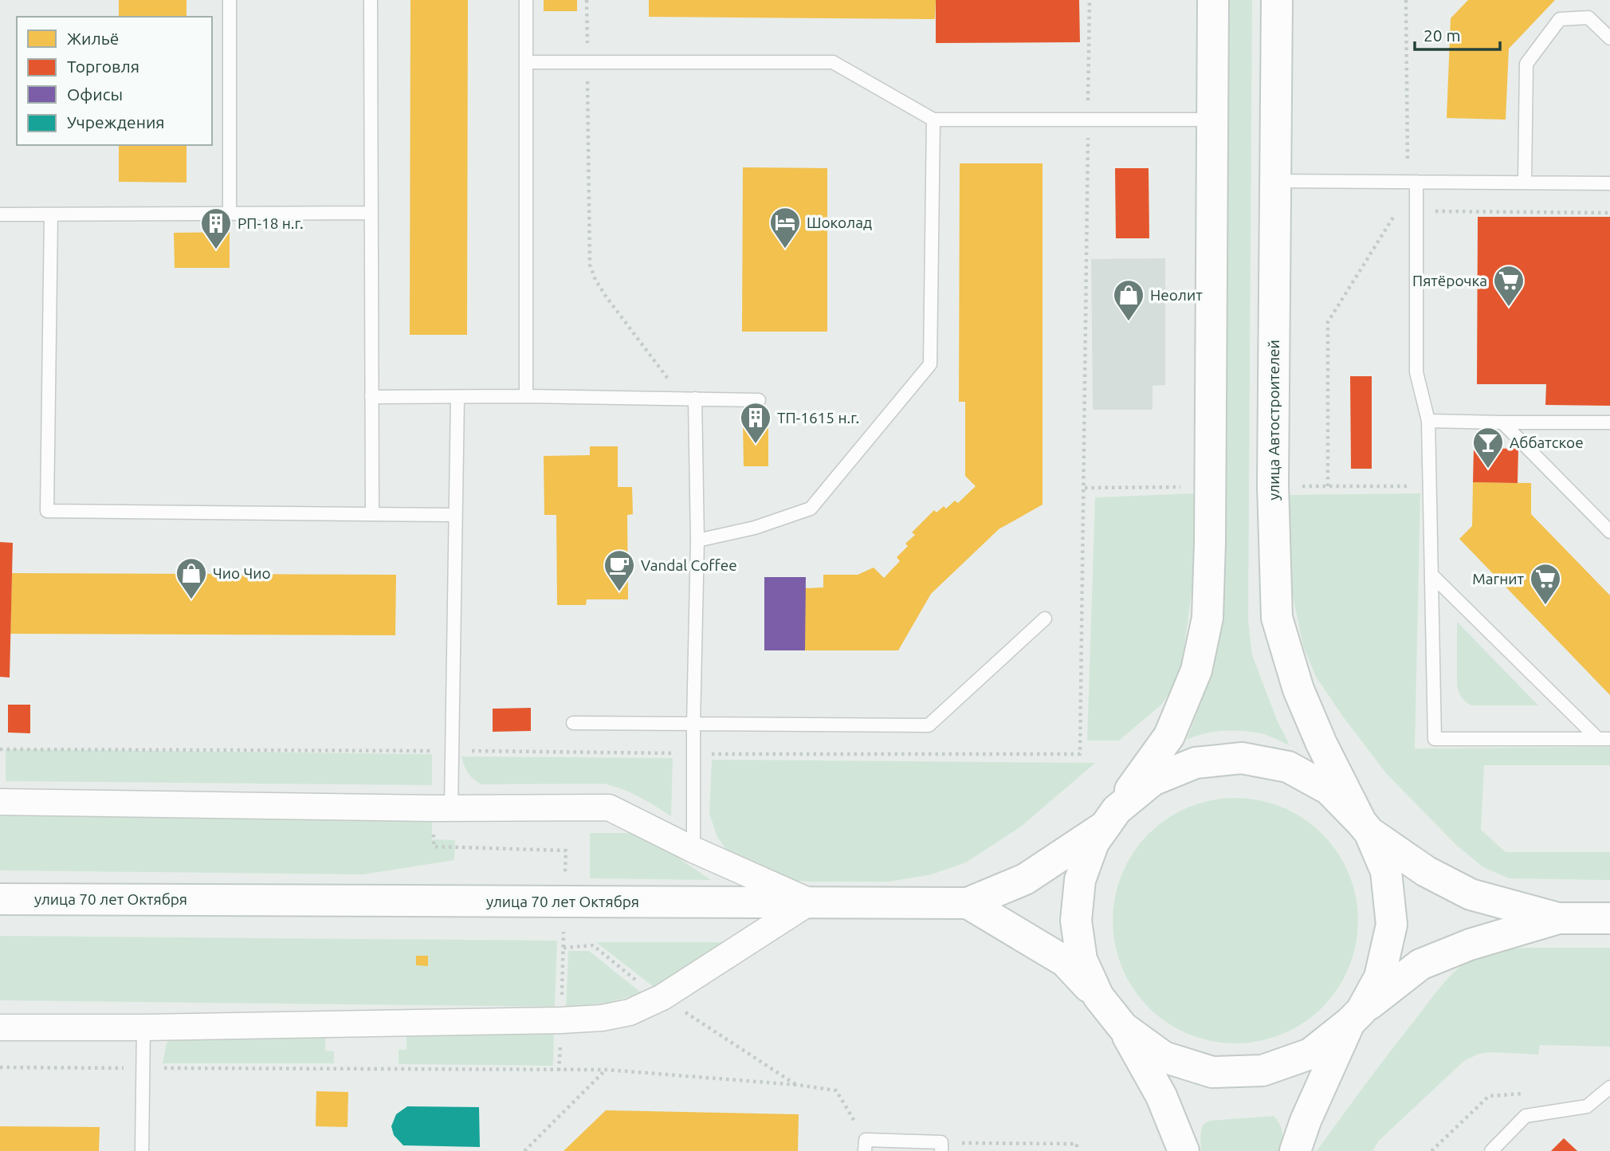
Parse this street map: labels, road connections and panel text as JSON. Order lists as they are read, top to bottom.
{
  "streets": {
    "main road": ["улица Автостроителей", "улица 70 лет Октября"]
  },
  "places": {
    "hotel": ["Шоколад"],
    "building": ["РП-18 н.г.", "ТП-1615 н.г."],
    "supermarket": ["Пятёрочка", "Магнит"],
    "shop": ["Неолит", "Чио Чио"],
    "bar": ["Аббатское"],
    "cafe": ["Vandal Coffee"]
  },
  "legend": [
    "Жильё",
    "Торговля",
    "Офисы",
    "Учреждения"
  ],
  "scale_bar": "20 m"
}
